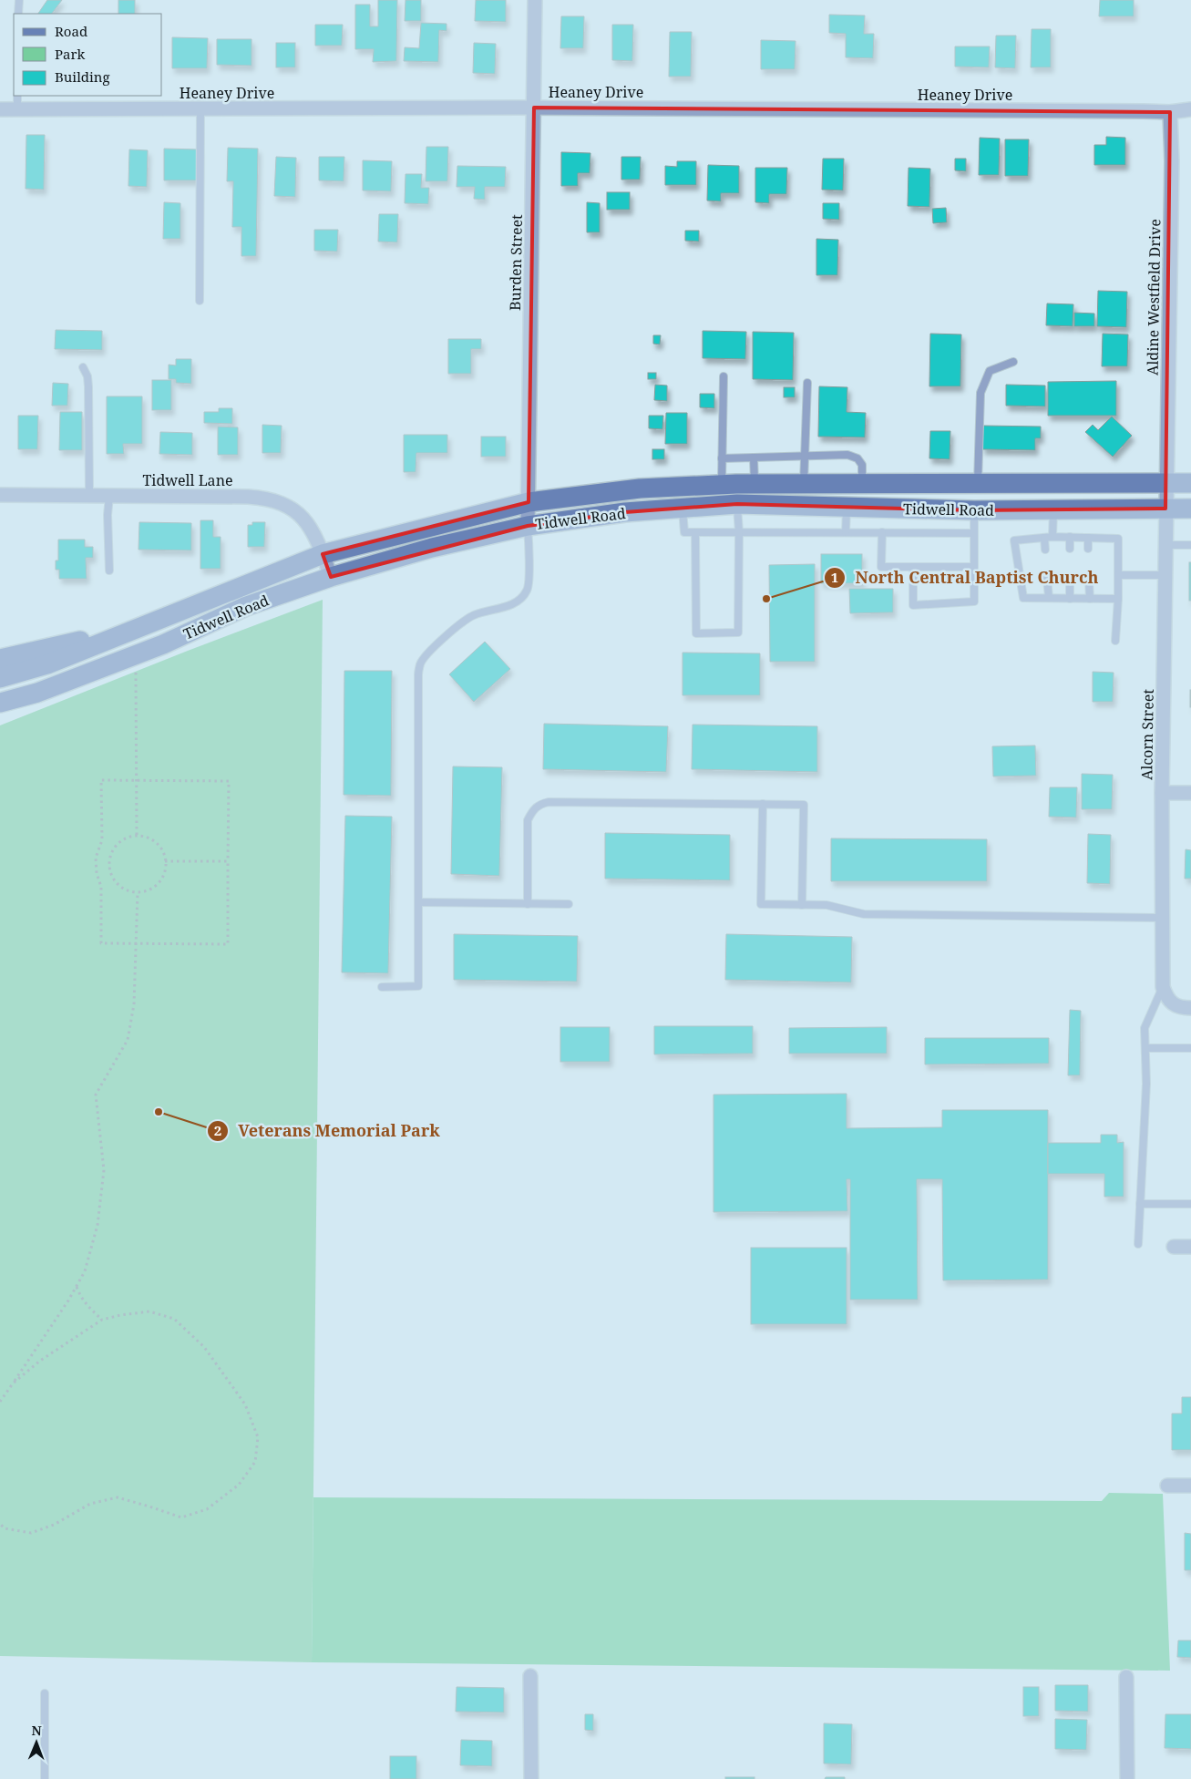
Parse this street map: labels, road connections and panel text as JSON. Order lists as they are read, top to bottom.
{
  "streets": {
    "main road": ["Tidwell Road"],
    "street": [
      "Heaney Drive",
      "Burden Street",
      "Aldine Westfield Drive",
      "Tidwell Lane",
      "Alcorn Street"
    ]
  },
  "crossings": [
    ["Heaney Drive", "Burden Street"],
    ["Heaney Drive", "Aldine Westfield Drive"],
    ["Burden Street", "Tidwell Road"],
    ["Aldine Westfield Drive", "Tidwell Road"],
    ["Aldine Westfield Drive", "Alcorn Street"],
    ["Tidwell Lane", "Tidwell Road"],
    ["Tidwell Road", "Alcorn Street"]
  ],
  "places": ["North Central Baptist Church", "Veterans Memorial Park"],
  "legend": ["Road", "Park", "Building"],
  "north": "top"
}
